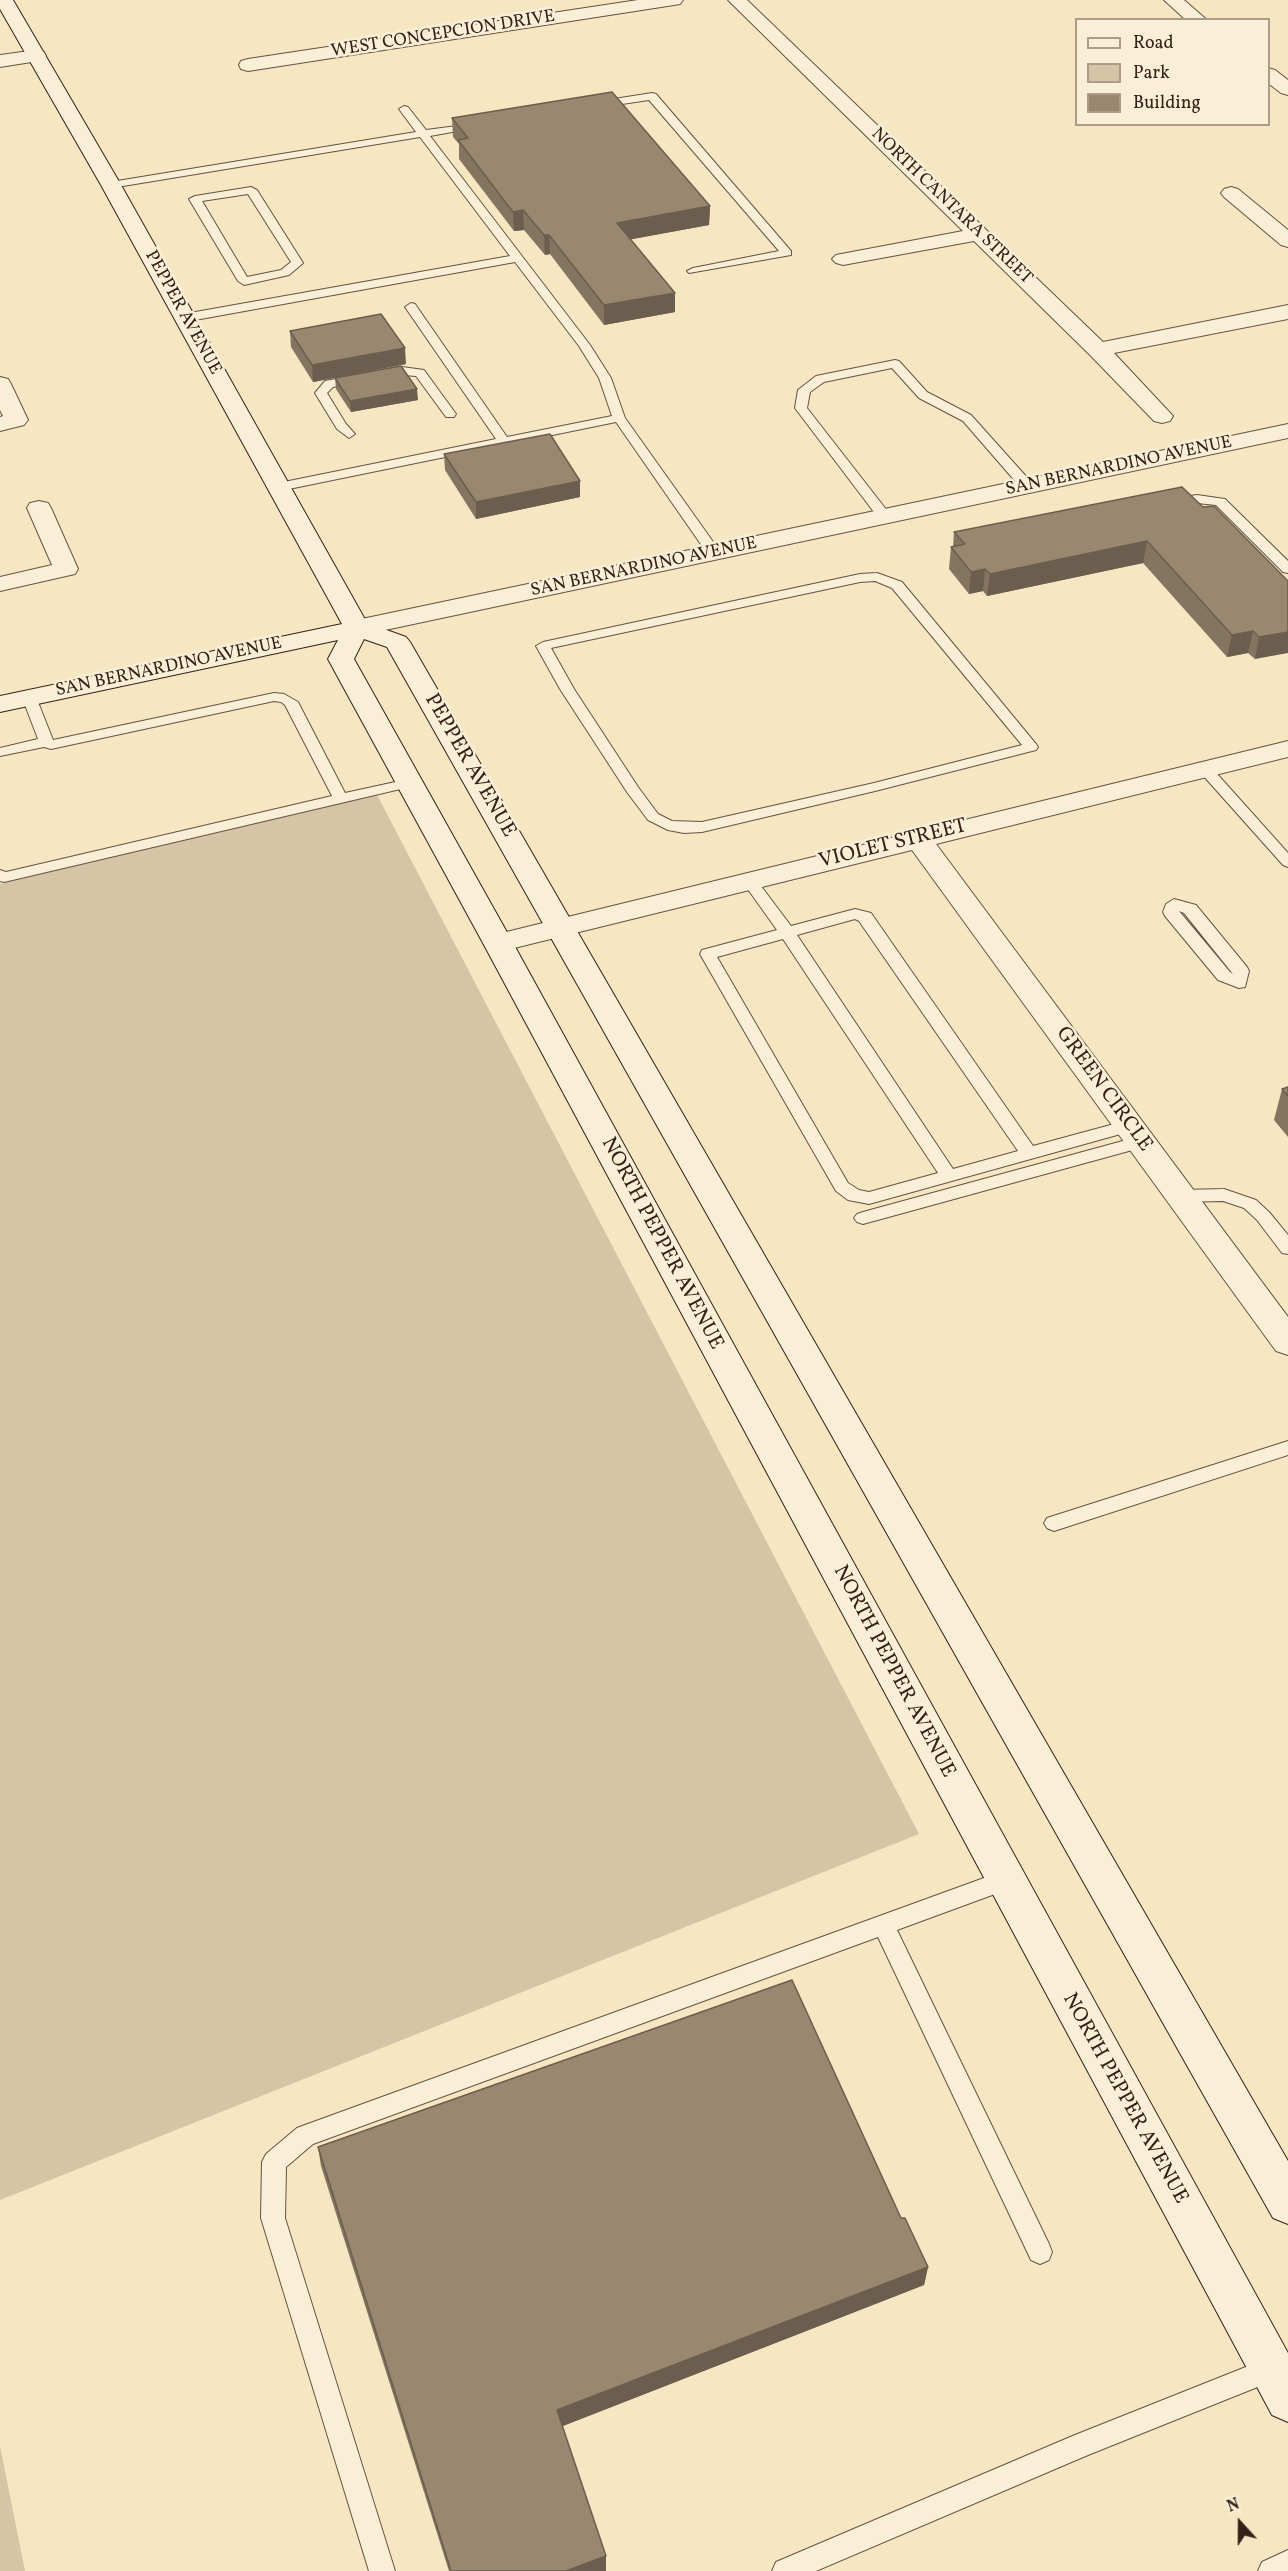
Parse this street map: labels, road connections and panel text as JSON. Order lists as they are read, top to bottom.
{
  "streets": {
    "main road": [
      "WEST CONCEPCION DRIVE",
      "NORTH CANTARA STREET",
      "PEPPER AVENUE",
      "SAN BERNARDINO AVENUE",
      "VIOLET STREET",
      "GREEN CIRCLE",
      "NORTH PEPPER AVENUE"
    ]
  },
  "crossings": [
    ["PEPPER AVENUE", "SAN BERNARDINO AVENUE"],
    ["PEPPER AVENUE", "VIOLET STREET"],
    ["VIOLET STREET", "GREEN CIRCLE"],
    ["VIOLET STREET", "NORTH PEPPER AVENUE"]
  ],
  "legend": ["Road", "Park", "Building"],
  "north": "top"
}
